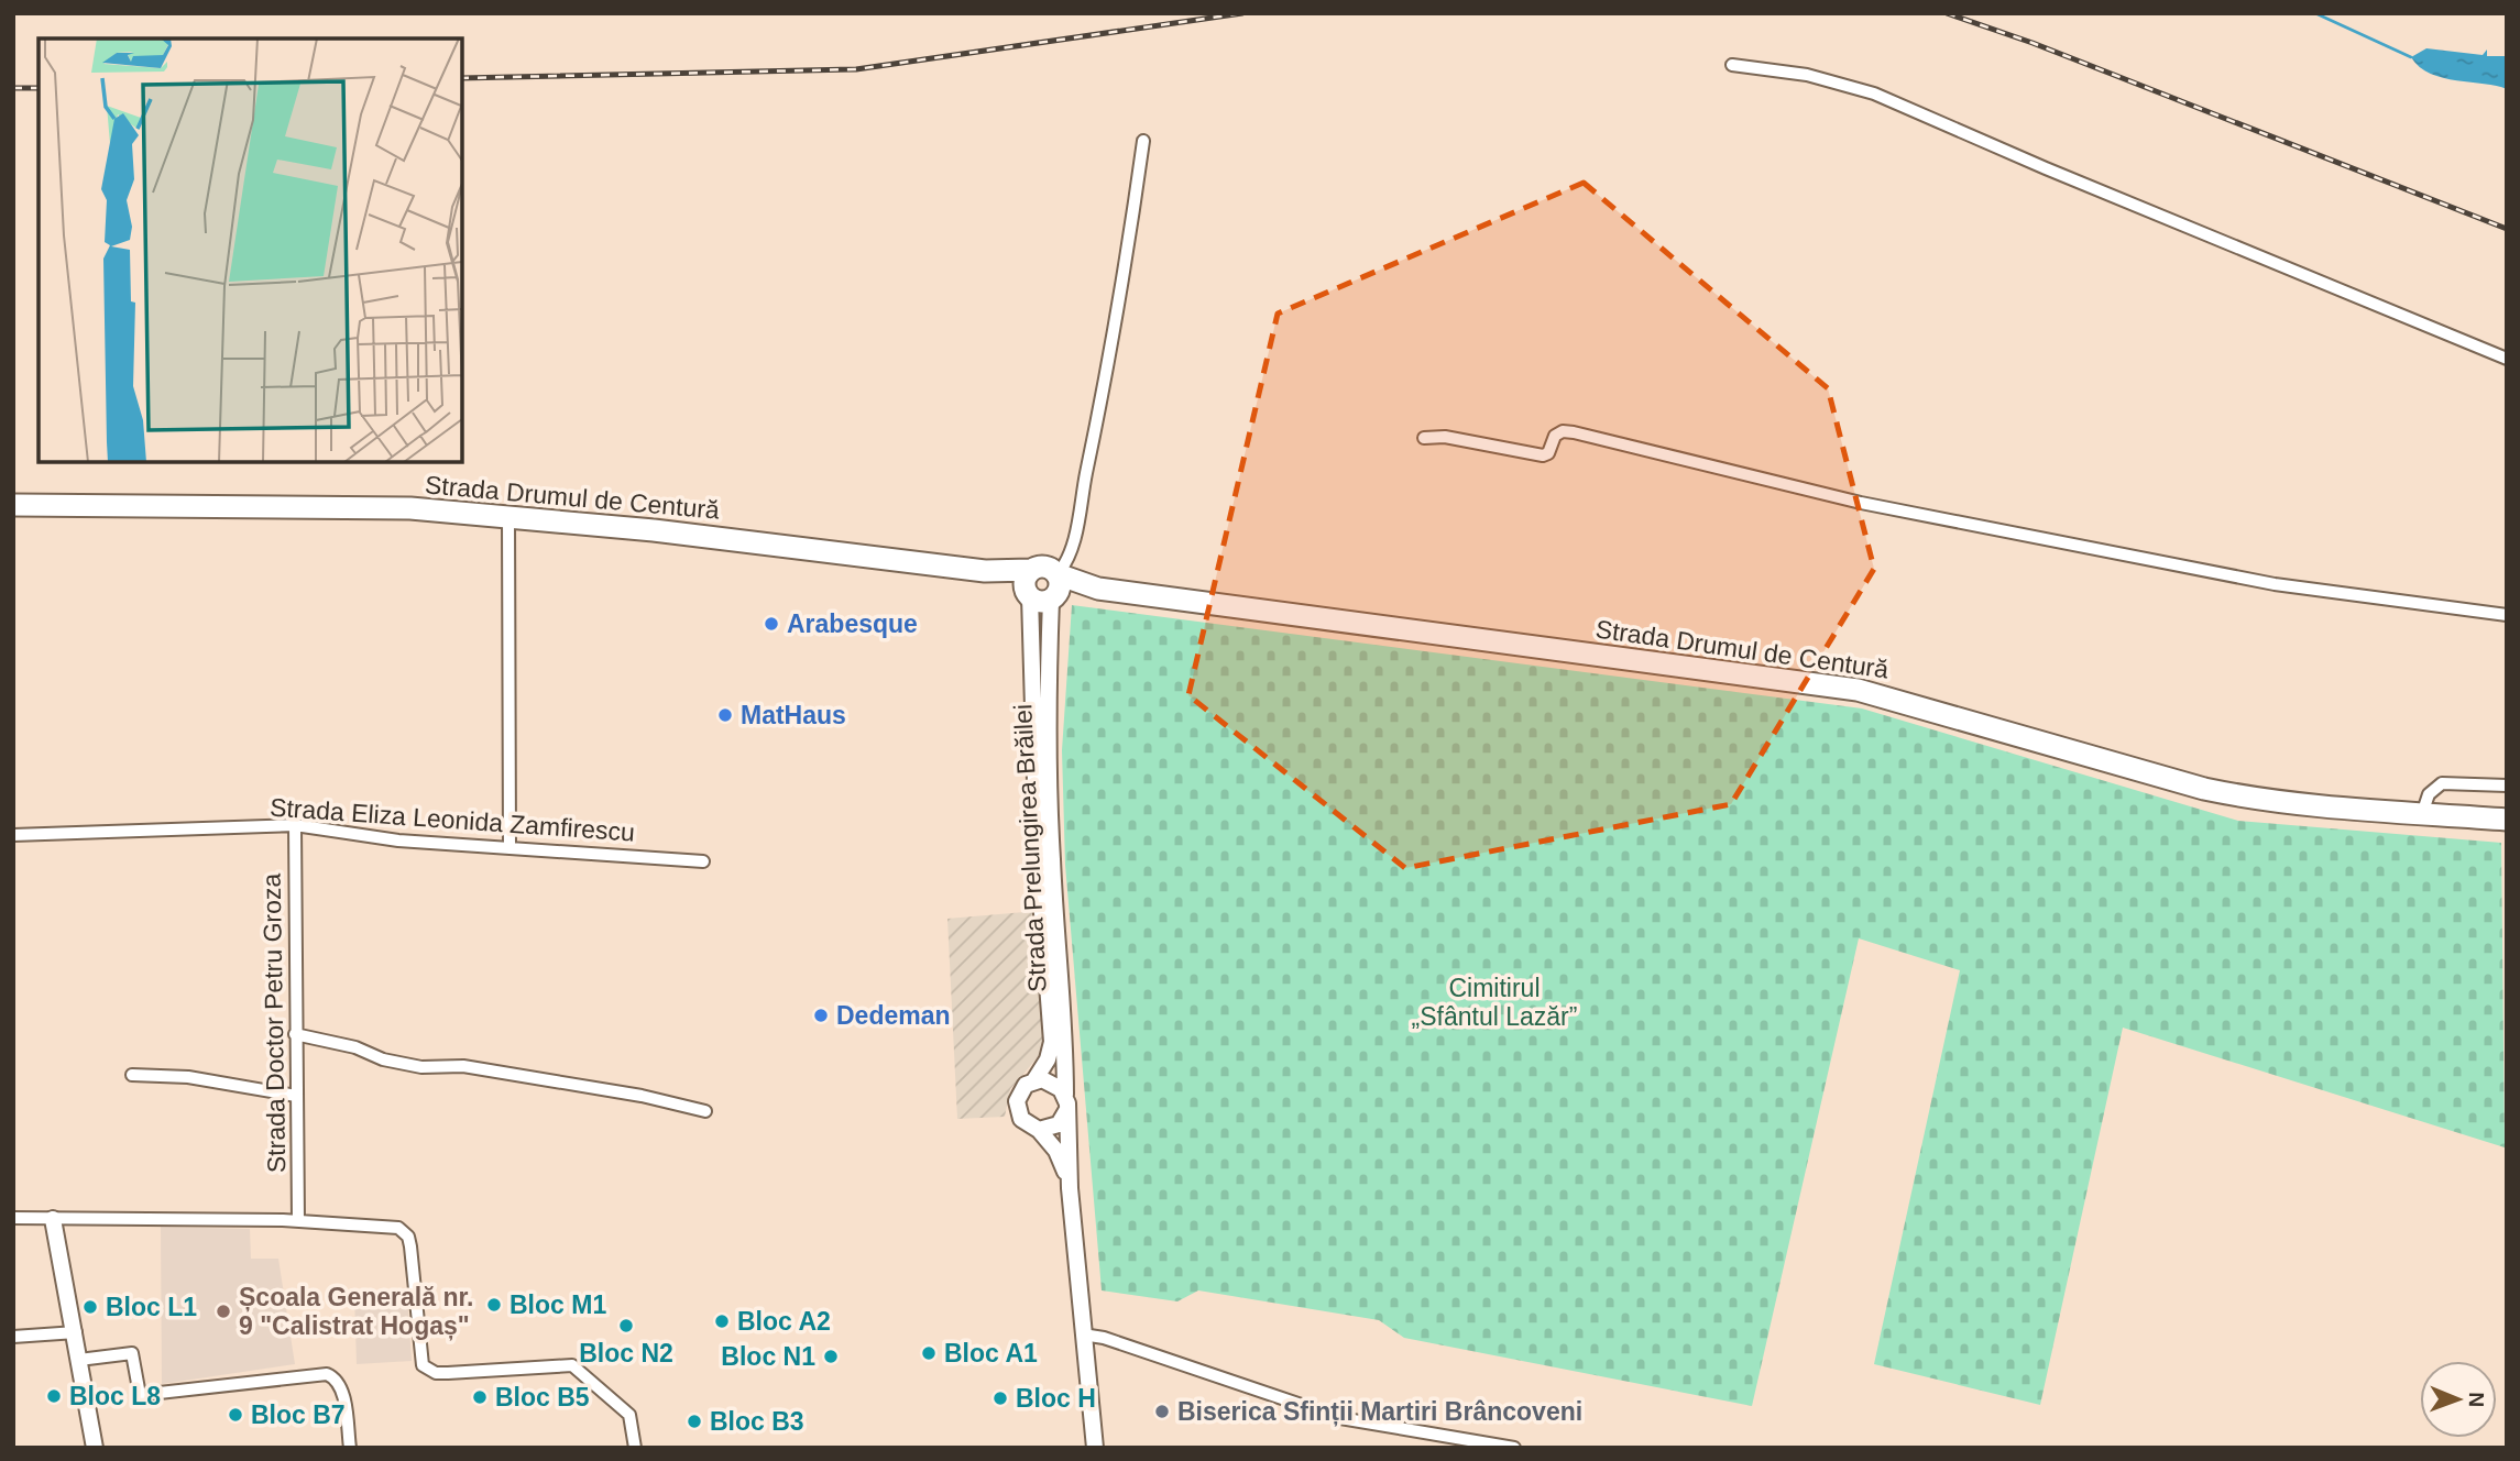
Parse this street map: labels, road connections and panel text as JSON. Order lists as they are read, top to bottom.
{
  "streets": {
    "highway": ["Strada Drumul de Centură"],
    "main road": ["Strada Prelungirea Brăilei"],
    "street": ["Strada Eliza Leonida Zamfirescu", "Strada Doctor Petru Groza"]
  },
  "crossings": [
    ["Strada Drumul de Centură", "Strada Prelungirea Brăilei"],
    ["Strada Eliza Leonida Zamfirescu", "Strada Doctor Petru Groza"]
  ],
  "parks": ["Cimitirul „Sfântul Lazăr”"],
  "places": [
    "Arabesque",
    "MatHaus",
    "Dedeman",
    "Bloc M1",
    "Bloc L1",
    "Școala Generală nr. 9 \"Calistrat Hogaș\"",
    "Bloc A2",
    "Bloc N2",
    "Bloc A1",
    "Bloc N1",
    "Bloc L8",
    "Bloc B5",
    "Bloc H",
    "Biserica Sfinții Martiri Brâncoveni",
    "Bloc B7",
    "Bloc B3"
  ],
  "north": "right"
}
